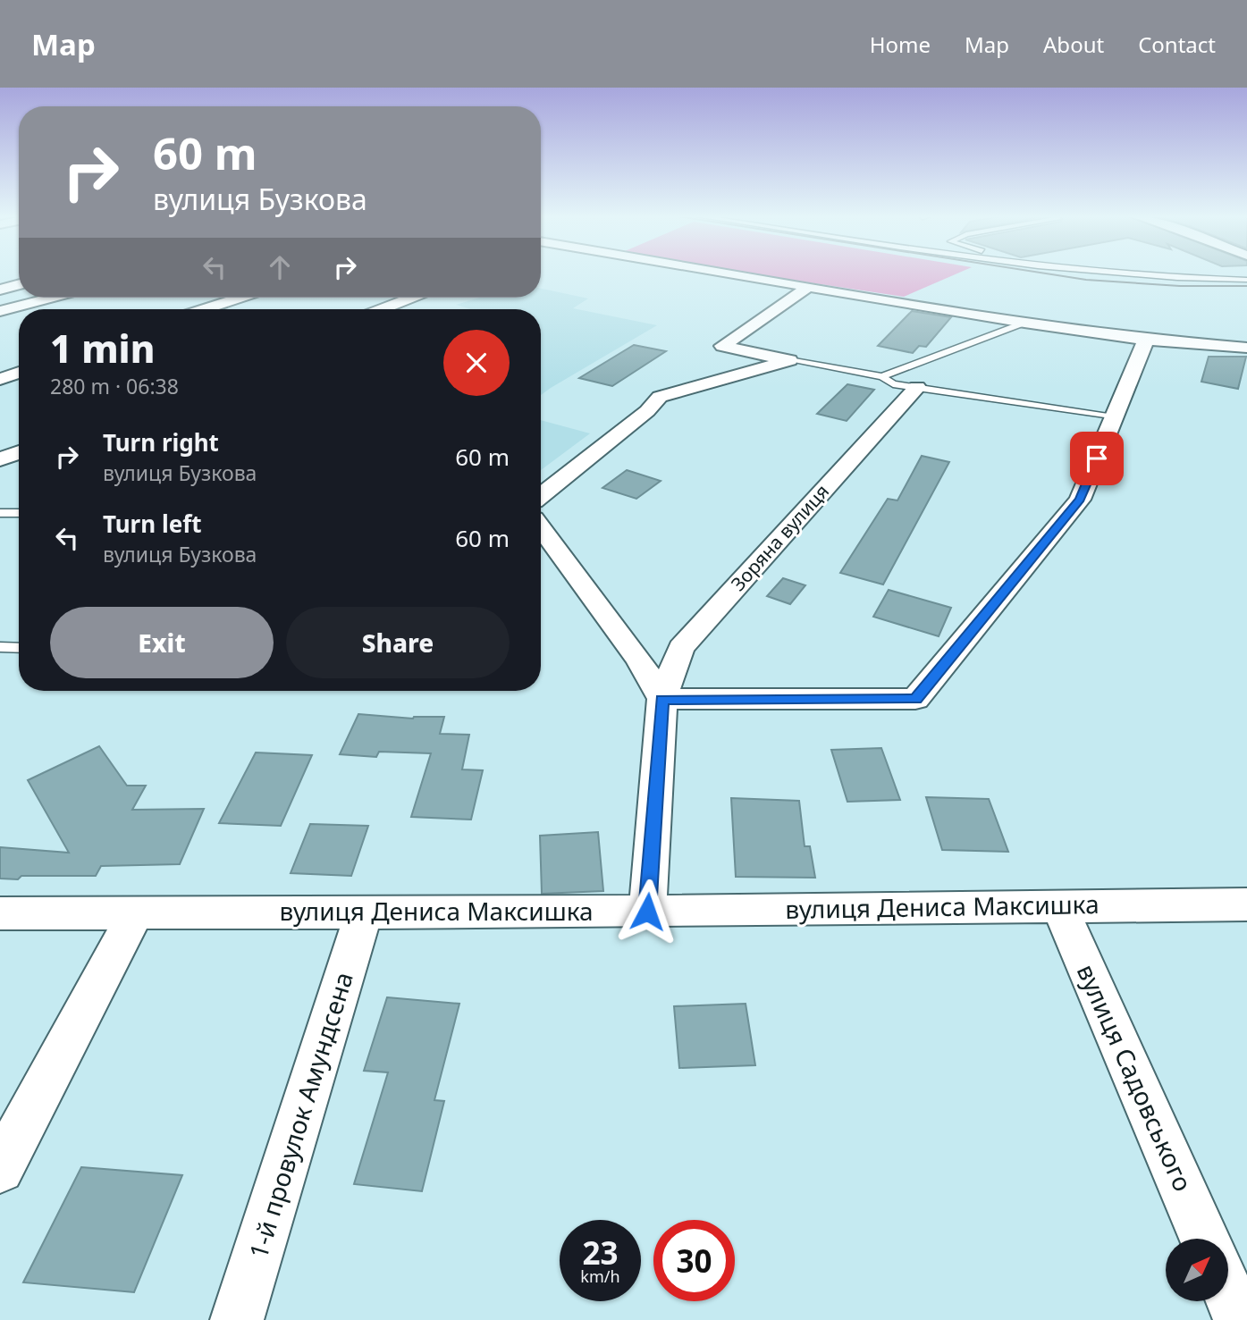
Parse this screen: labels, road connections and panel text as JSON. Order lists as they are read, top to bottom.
{
  "streets": {
    "street": [
      "Зоряна вулиця",
      "вулиця Дениса Максишка",
      "вулиця Садовського",
      "1-й провулок Амундсена"
    ]
  },
  "crossings": [
    ["Зоряна вулиця", "вулиця Дениса Максишка"],
    ["вулиця Дениса Максишка", "вулиця Садовського"],
    ["вулиця Дениса Максишка", "1-й провулок Амундсена"]
  ],
  "north": "top right",
  "page": {
    "header": "Map",
    "nav": [
      "Home",
      "Map",
      "About",
      "Contact"
    ],
    "turn": ["60 m", "вулиця Бузкова"],
    "heading": ["1 min", "280 m · 06:38"],
    "list": [
      {
        "name": "Turn right",
        "note": "вулиця Бузкова",
        "value": "60 m"
      },
      {
        "name": "Turn left",
        "note": "вулиця Бузкова",
        "value": "60 m"
      }
    ],
    "buttons": ["Exit", "Share"],
    "speed": "23 km/h",
    "limit": "30"
  }
}
